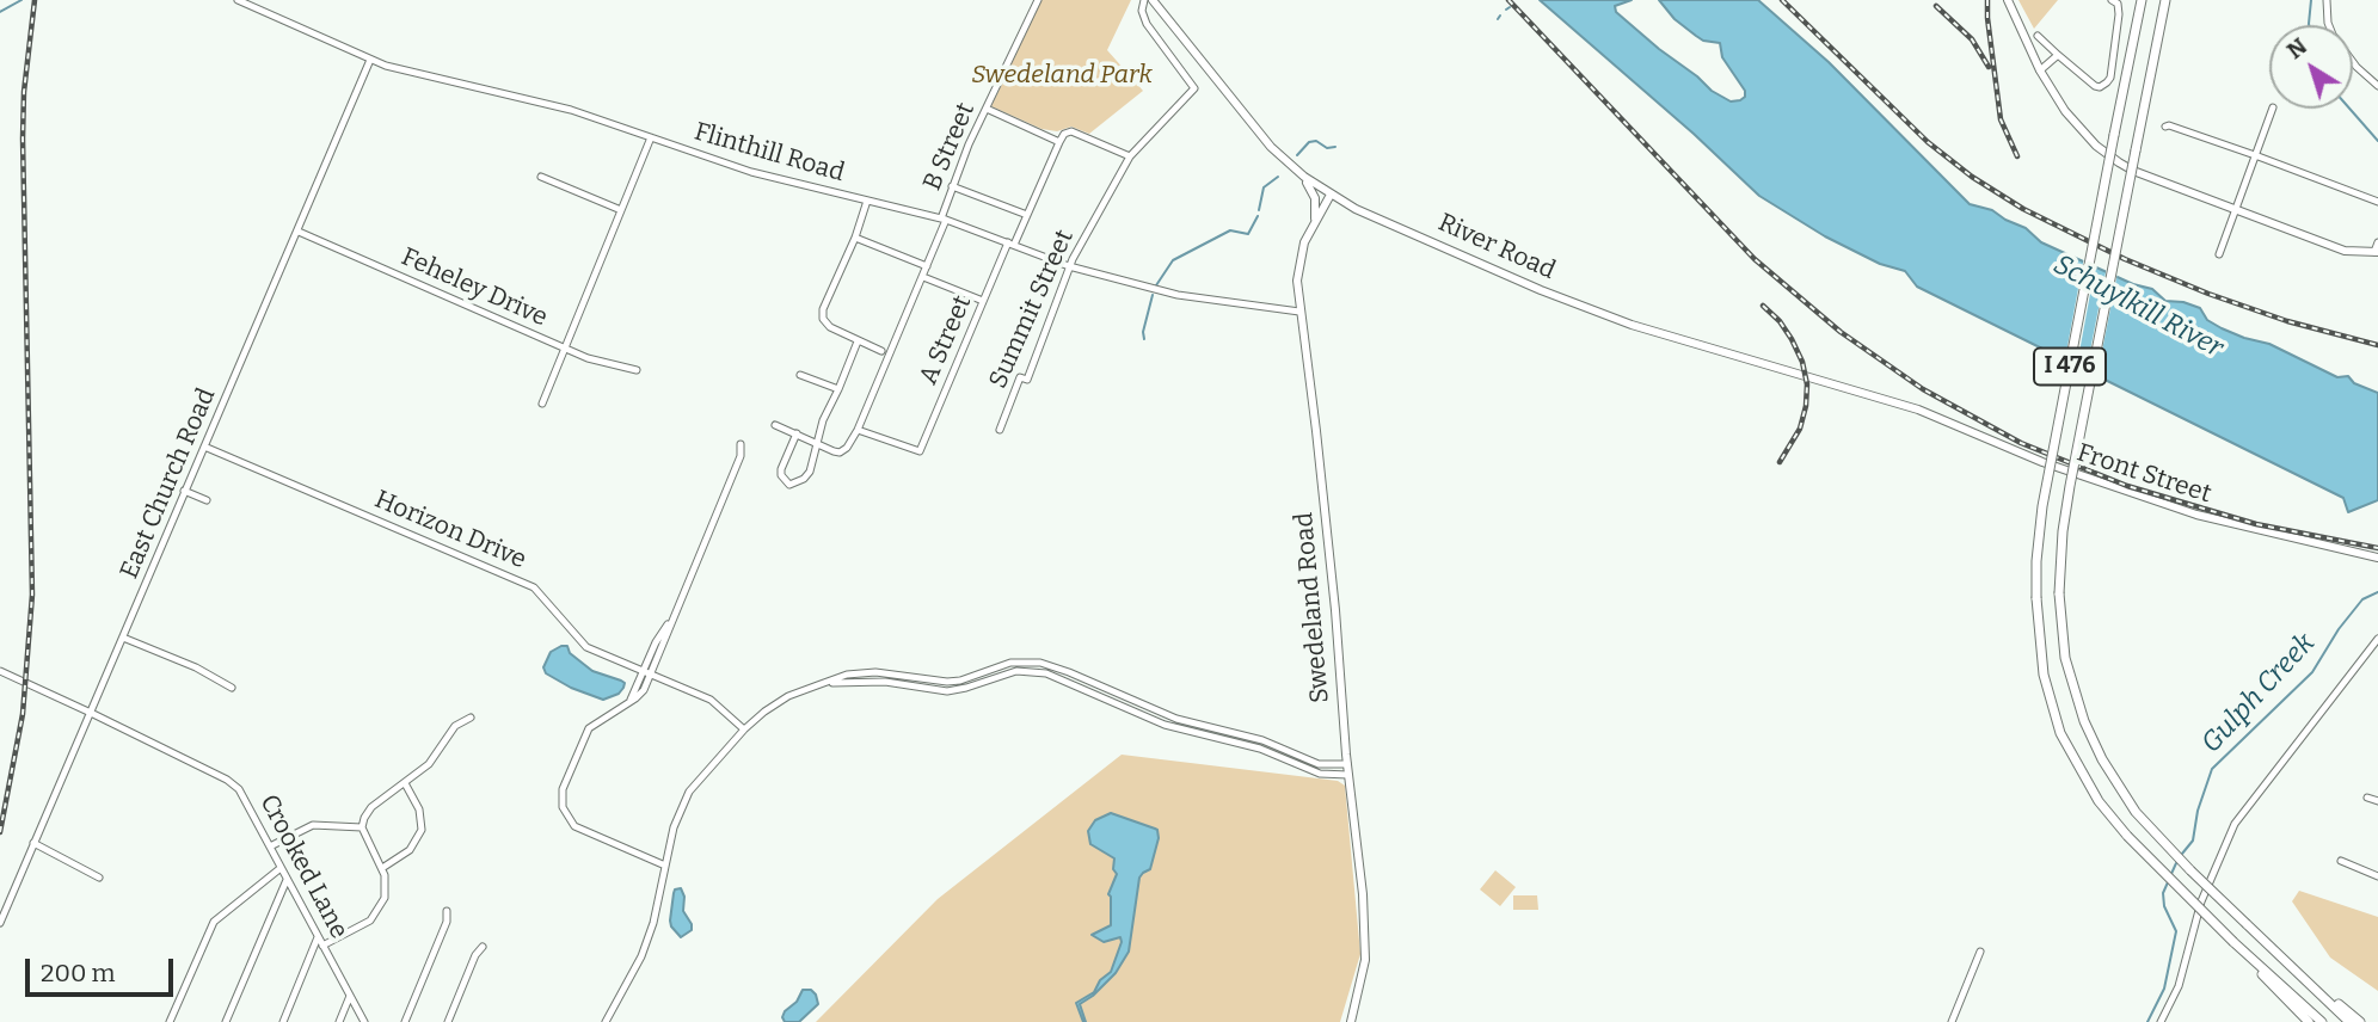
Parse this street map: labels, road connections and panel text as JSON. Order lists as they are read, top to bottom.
{
  "streets": {
    "highway": ["I 476"],
    "main road": ["River Road", "Front Street", "Swedeland Road"],
    "street": [
      "B Street",
      "Flinthill Road",
      "Feheley Drive",
      "Summit Street",
      "A Street",
      "East Church Road",
      "Horizon Drive",
      "Crooked Lane"
    ]
  },
  "crossings": [
    ["B Street", "Flinthill Road"],
    ["B Street", "A Street"],
    ["Flinthill Road", "Summit Street"],
    ["Flinthill Road", "A Street"],
    ["Flinthill Road", "East Church Road"],
    ["Flinthill Road", "Swedeland Road"],
    ["River Road", "Front Street"],
    ["River Road", "Swedeland Road"],
    ["Feheley Drive", "East Church Road"],
    ["East Church Road", "Horizon Drive"],
    ["East Church Road", "Crooked Lane"]
  ],
  "water": ["Schuylkill River", "Gulph Creek"],
  "parks": ["Swedeland Park"],
  "scale_bar": "200 m",
  "north": "top left"
}
